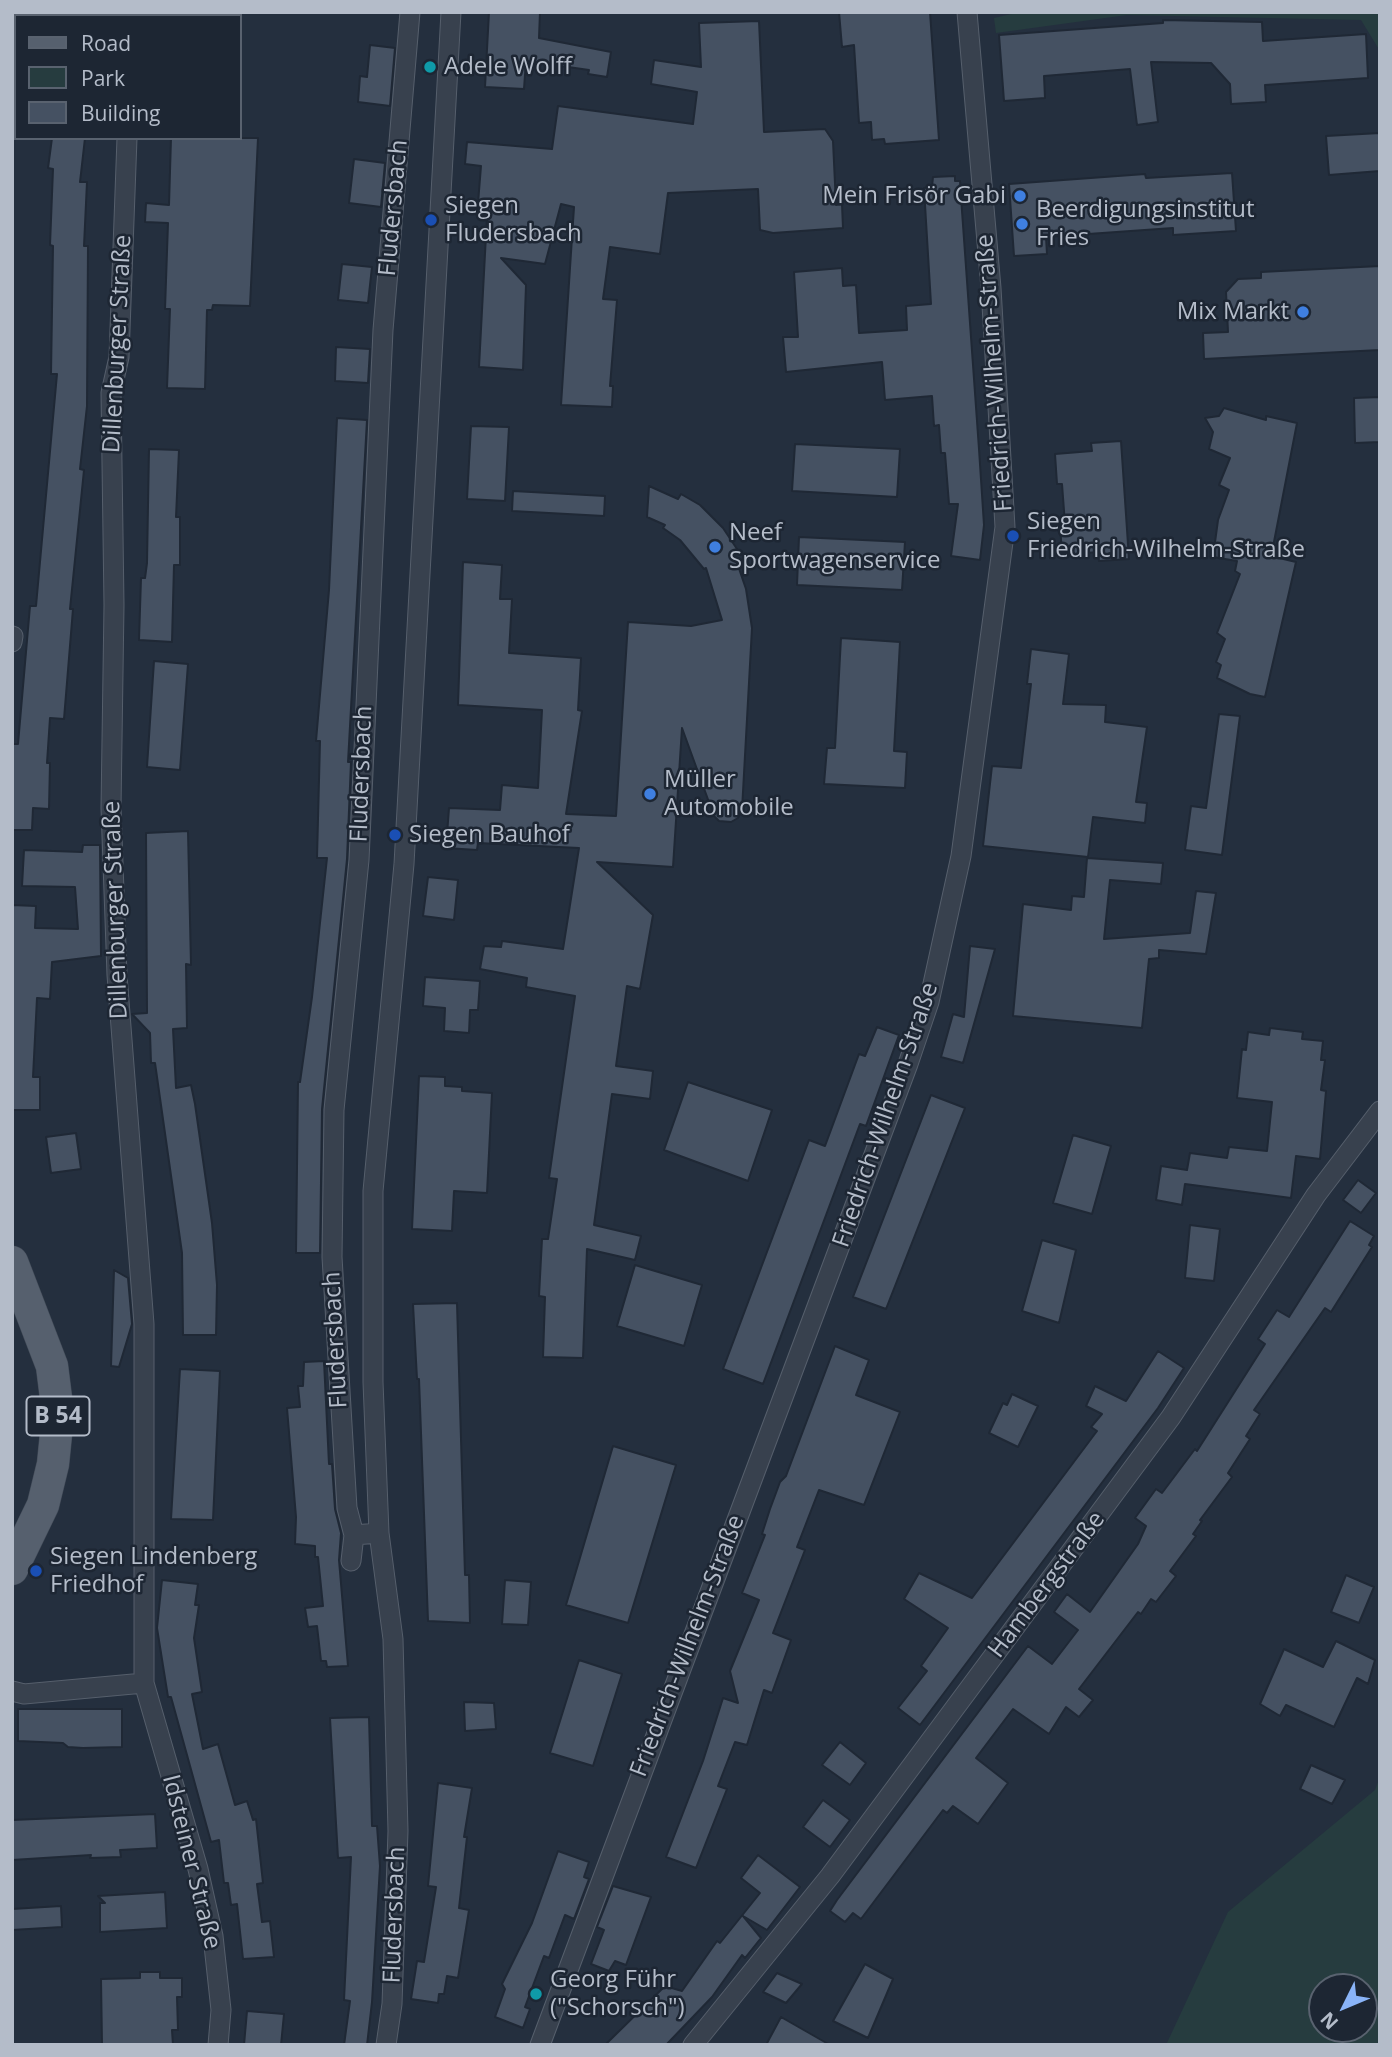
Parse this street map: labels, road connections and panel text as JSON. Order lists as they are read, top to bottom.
{
  "streets": {
    "main road": ["B 54"],
    "street": [
      "Fludersbach",
      "Dillenburger Straße",
      "Friedrich-Wilhelm-Straße",
      "Hambergstraße",
      "Idsteiner Straße"
    ]
  },
  "crossings": [
    ["Dillenburger Straße", "Idsteiner Straße"]
  ],
  "places": [
    "Adele Wolff",
    "Mein Frisör Gabi",
    "Siegen Fludersbach",
    "Beerdigungsinstitut Fries",
    "Mix Markt",
    "Siegen Friedrich-Wilhelm-Straße",
    "Neef Sportwagenservice",
    "Müller Automobile",
    "Siegen Bauhof",
    "Siegen Lindenberg Friedhof",
    "Georg Führ (\"Schorsch\")"
  ],
  "legend": ["Road", "Park", "Building"],
  "north": "bottom left"
}
